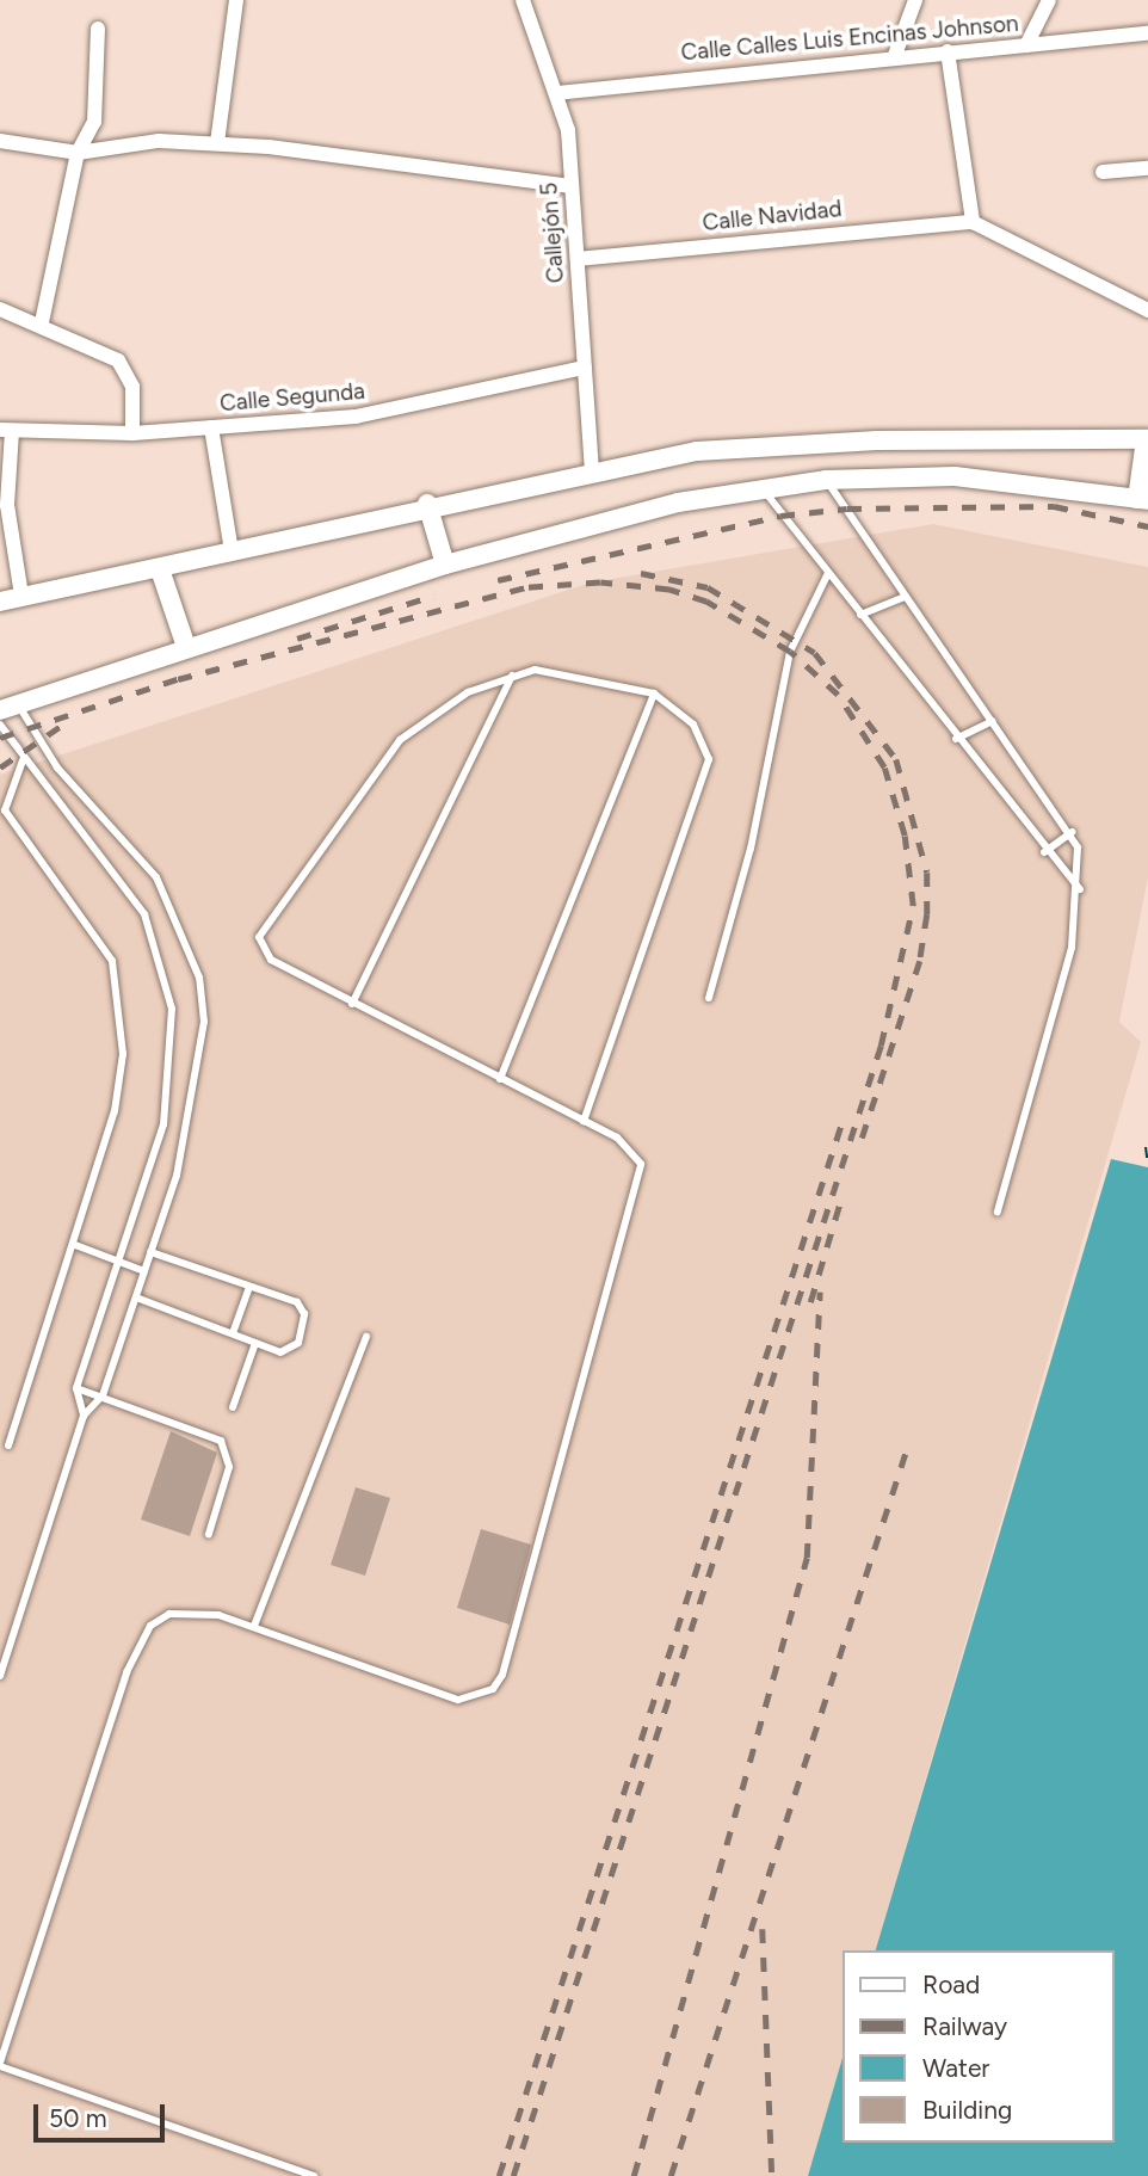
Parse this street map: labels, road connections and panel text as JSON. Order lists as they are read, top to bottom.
{
  "streets": {
    "street": [
      "Calle Calles Luis Encinas Johnson",
      "Calle Navidad",
      "Callejón 5",
      "Calle Segunda"
    ]
  },
  "crossings": [
    ["Calle Calles Luis Encinas Johnson", "Callejón 5"],
    ["Calle Navidad", "Callejón 5"],
    ["Callejón 5", "Calle Segunda"]
  ],
  "legend": [
    "Road",
    "Railway",
    "Water",
    "Building"
  ],
  "scale_bar": "50 m"
}
